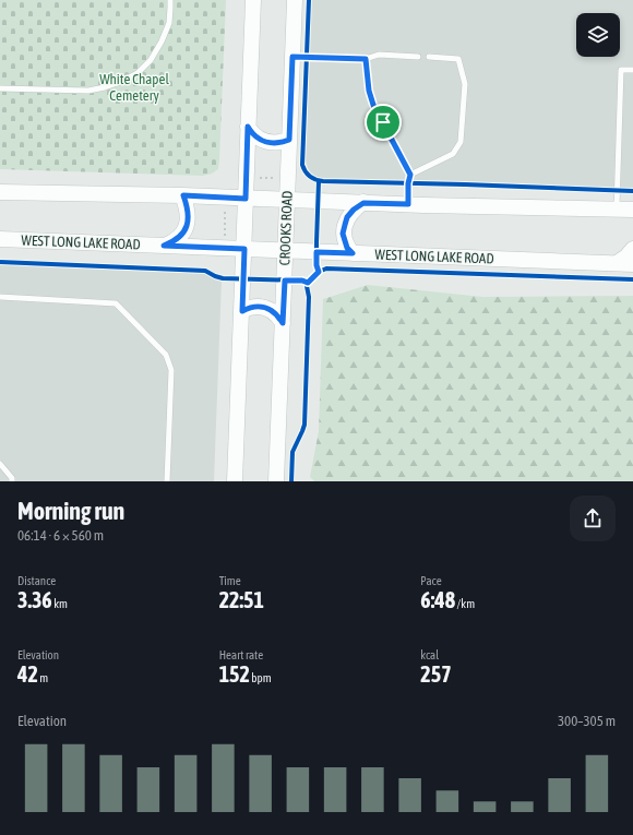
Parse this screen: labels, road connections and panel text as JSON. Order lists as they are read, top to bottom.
{
  "streets": {
    "main road": ["CROOKS ROAD", "WEST LONG LAKE ROAD"]
  },
  "crossings": [
    ["CROOKS ROAD", "WEST LONG LAKE ROAD"]
  ],
  "parks": ["White Chapel Cemetery"],
  "page": {
    "heading": ["Morning run", "06:14 · 6 × 560 m"],
    "stats": [
      ["Distance", "3.36 km"],
      ["Time", "22:51"],
      ["Pace", "6:48 /km"],
      ["Elevation", "42 m"],
      ["Heart rate", "152 bpm"],
      ["kcal", "257"]
    ],
    "chart": ["Elevation", "300–305 m"]
  }
}
